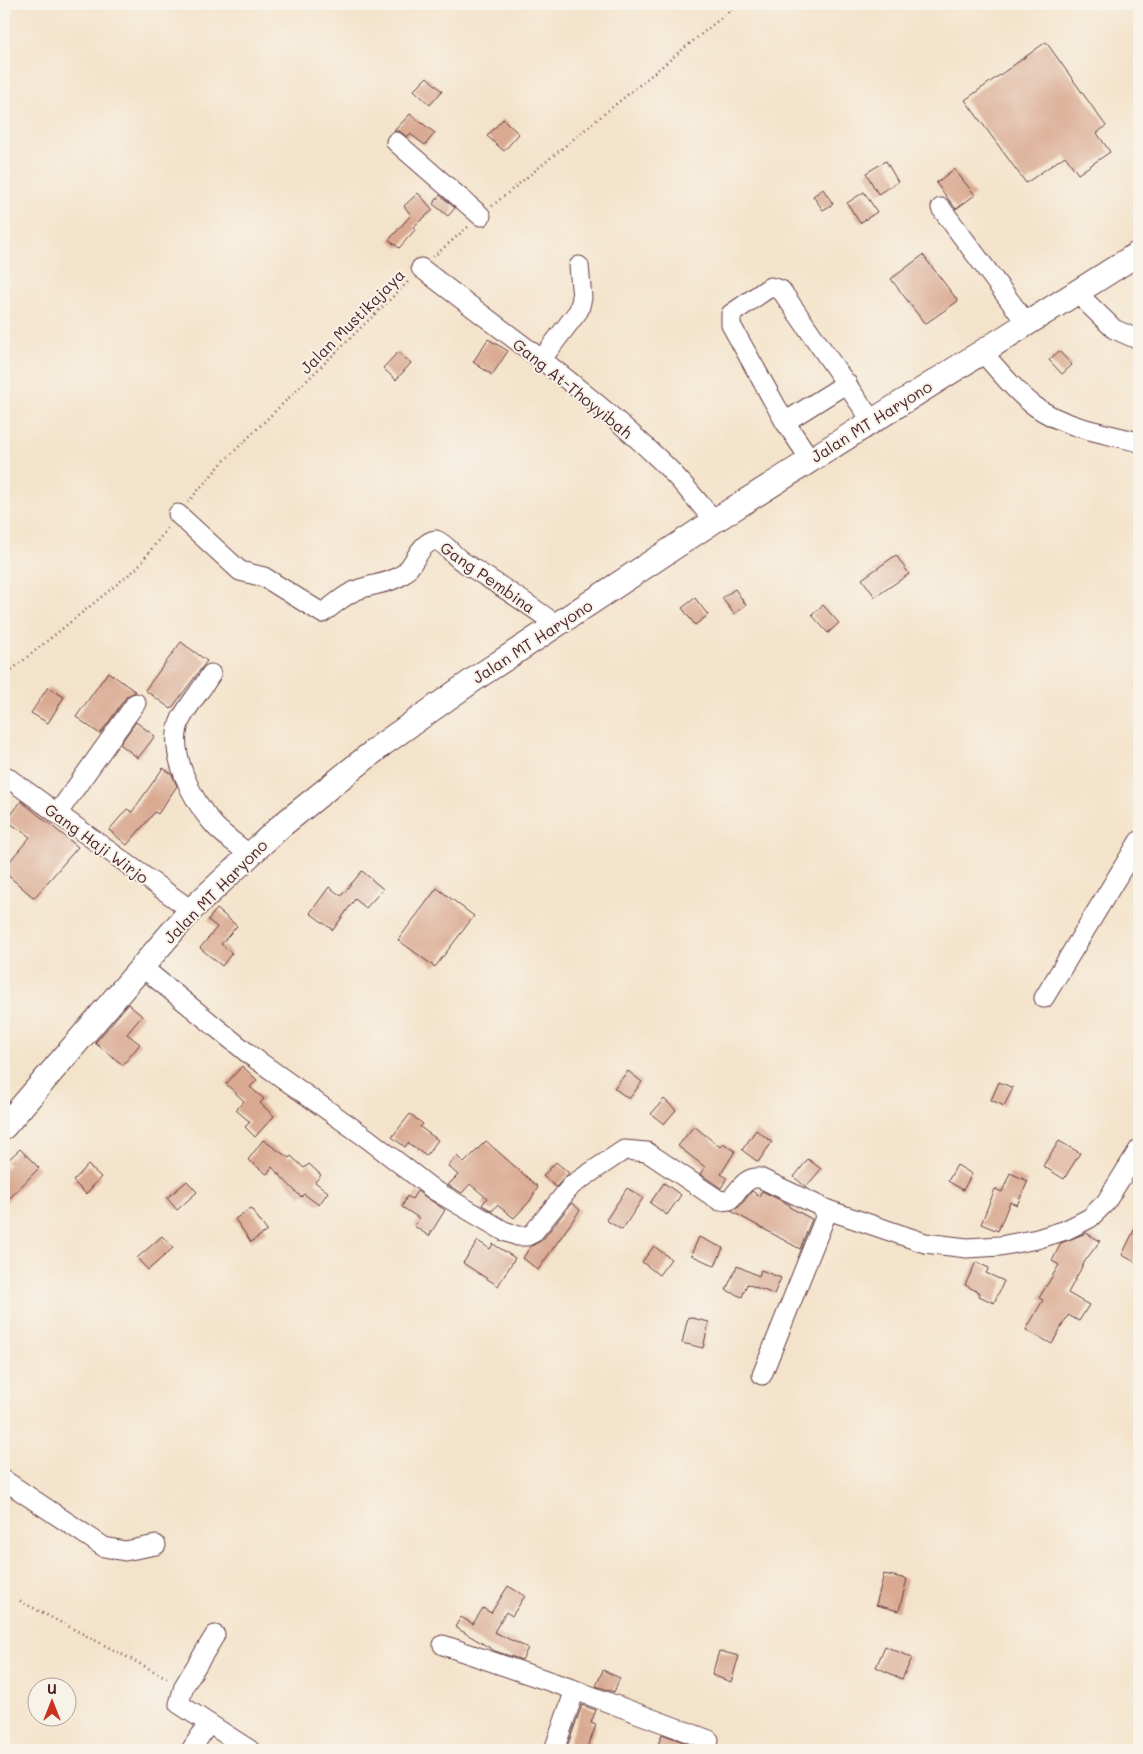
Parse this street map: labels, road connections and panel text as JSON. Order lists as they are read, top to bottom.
{
  "streets": {
    "main road": ["Jalan MT Haryono"],
    "street": ["Gang At-Thoyyibah", "Gang Pembina", "Gang Haji Wirjo"],
    "path": ["Jalan Mustikajaya"]
  },
  "crossings": [
    ["Jalan Mustikajaya", "Gang At-Thoyyibah"],
    ["Jalan Mustikajaya", "Gang Pembina"],
    ["Gang At-Thoyyibah", "Jalan MT Haryono"],
    ["Jalan MT Haryono", "Gang Pembina"],
    ["Jalan MT Haryono", "Gang Haji Wirjo"]
  ],
  "north": "top"
}
